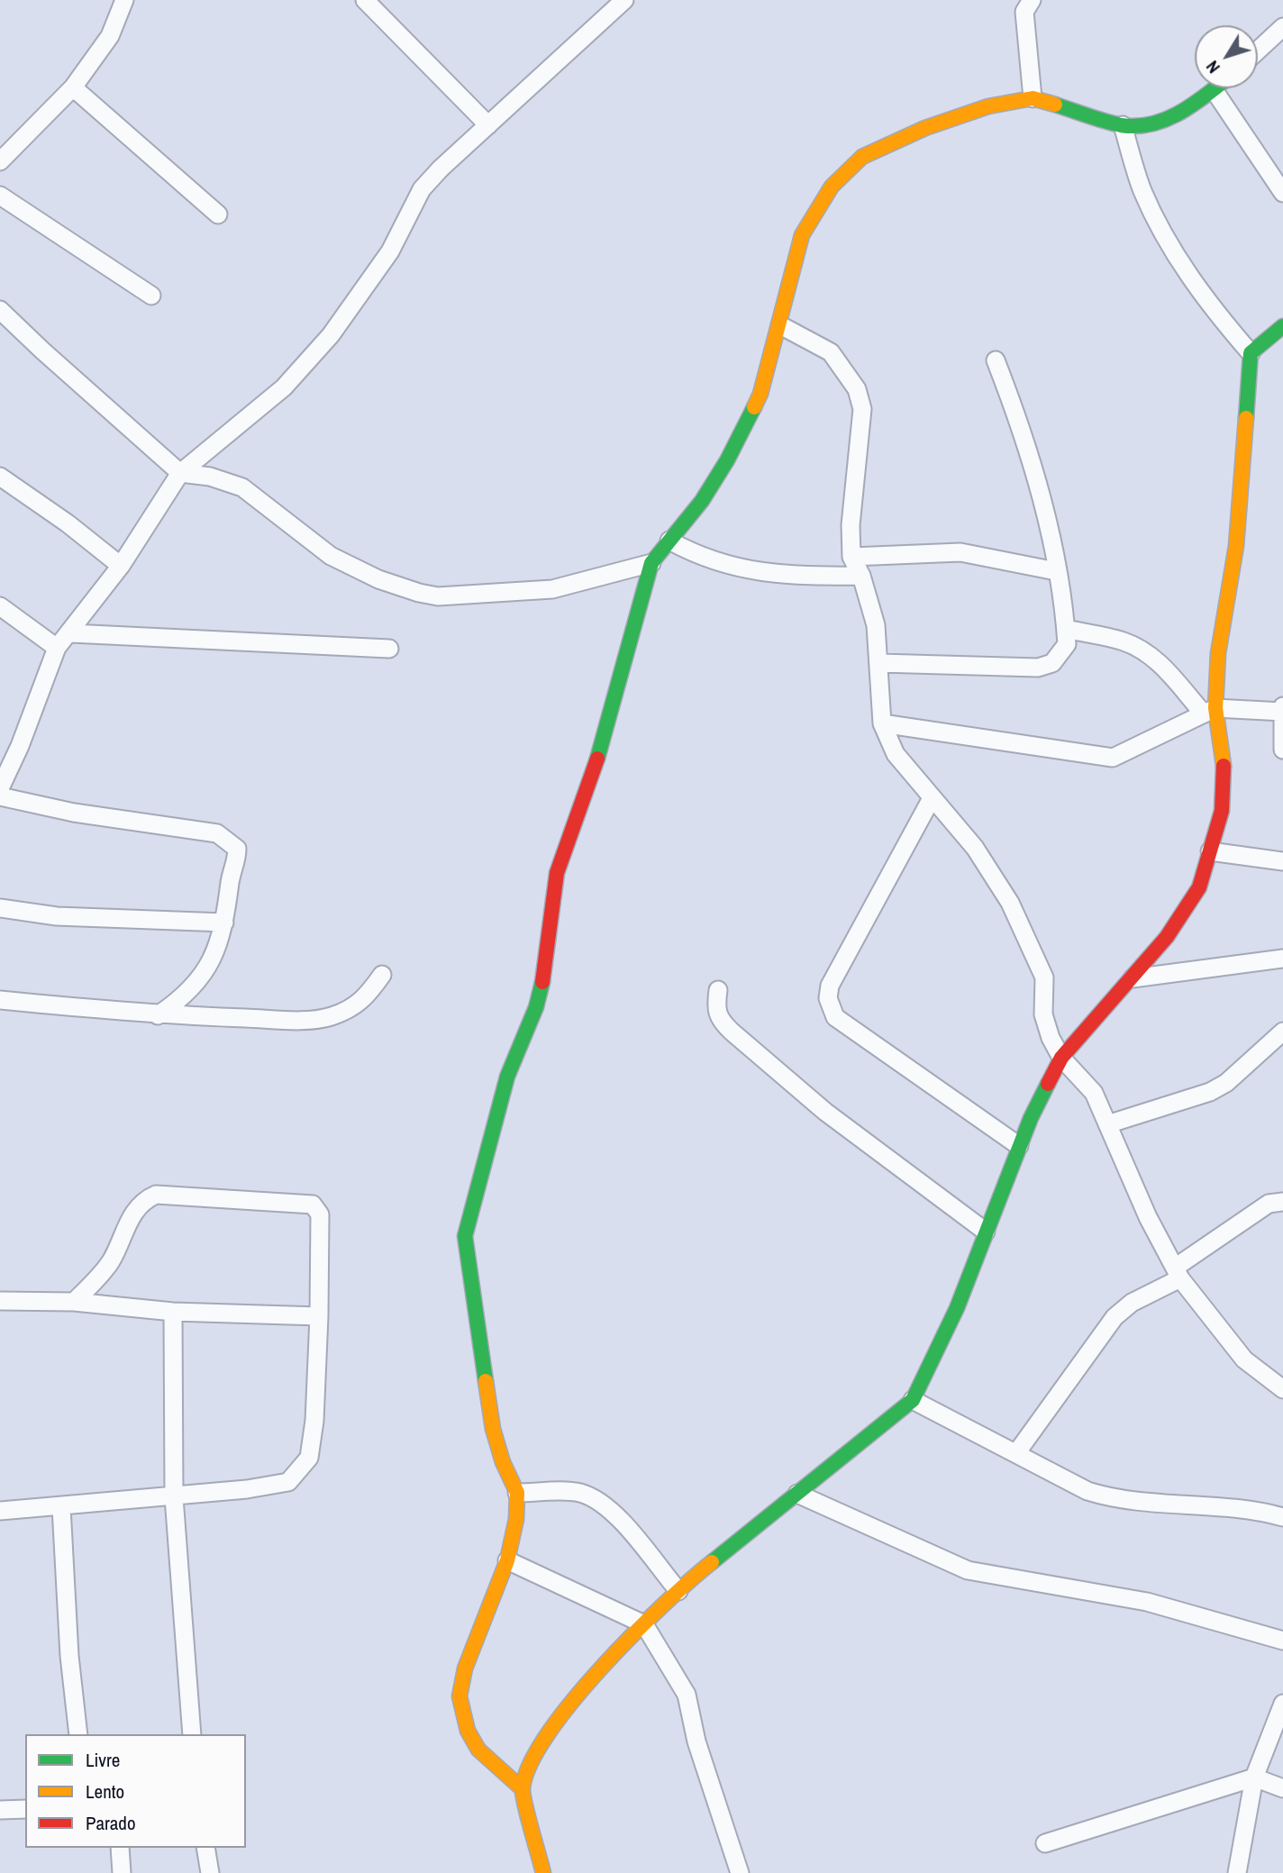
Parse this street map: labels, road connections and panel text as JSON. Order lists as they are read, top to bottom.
{
  "legend": ["Livre", "Lento", "Parado"],
  "north": "bottom left"
}
